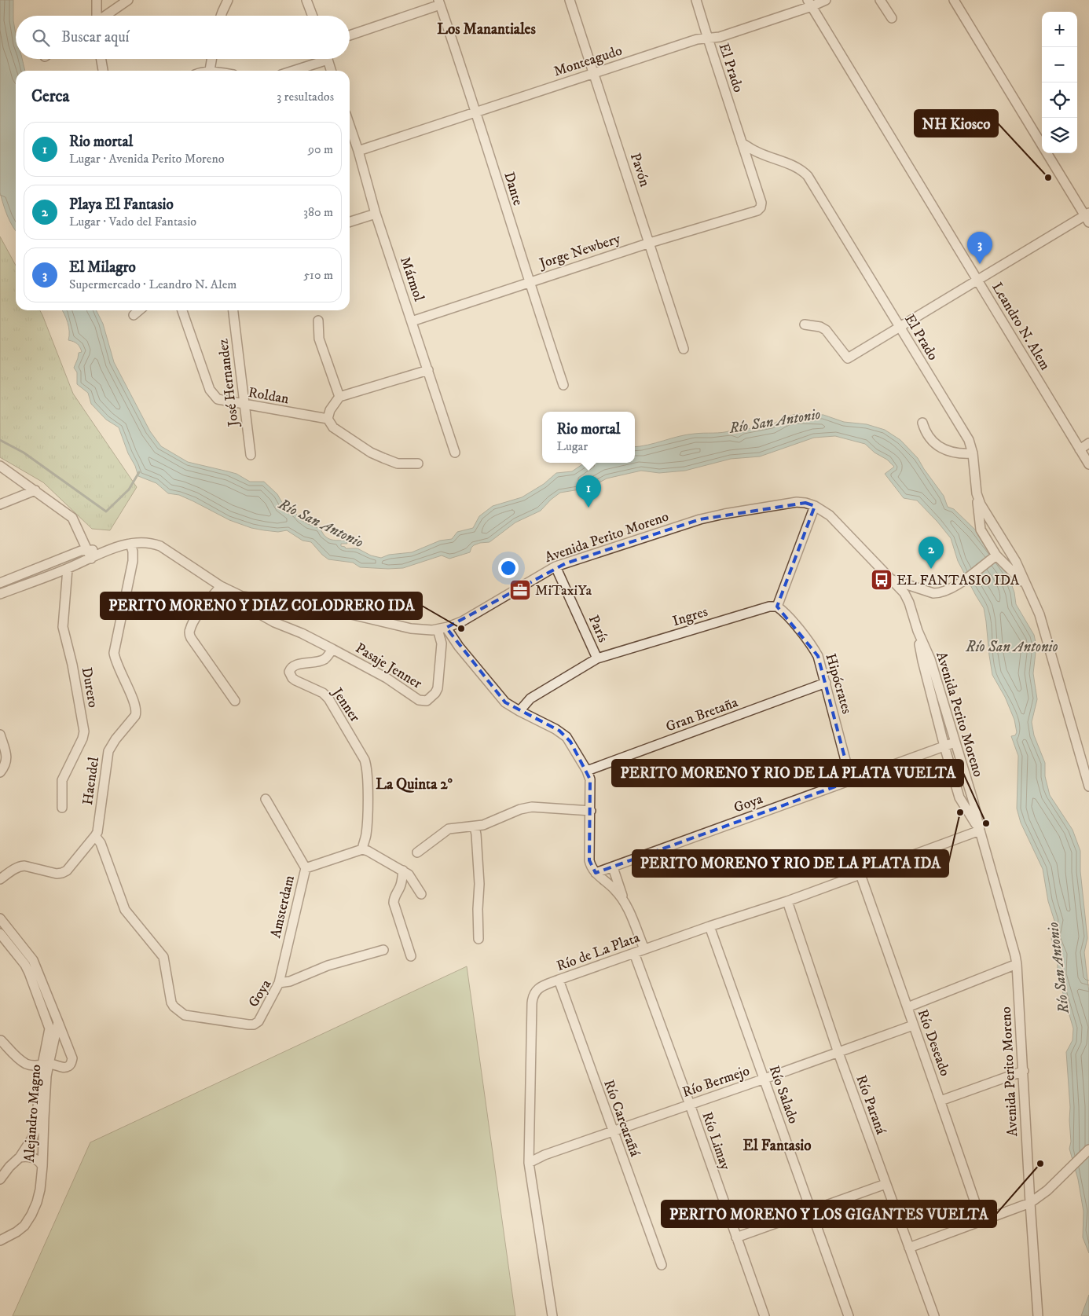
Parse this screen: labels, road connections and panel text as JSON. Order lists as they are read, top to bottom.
{
  "streets": {
    "street": [
      "Monteagudo",
      "El Prado",
      "Pavón",
      "Dante",
      "Jorge Newbery",
      "Mármol",
      "Leandro N. Alem",
      "José Hernandez",
      "Roldan",
      "Avenida Perito Moreno",
      "Ingres",
      "París",
      "Pasaje Jenner",
      "Hipócrates",
      "Durero",
      "Jenner",
      "Gran Bretaña",
      "Haendel",
      "Goya",
      "Amsterdam",
      "Río de La Plata",
      "Río Deseado",
      "Río Bermejo",
      "Río Salado",
      "Río Paraná",
      "Alejandro Magno",
      "Río Carcarañá",
      "Río Limay"
    ]
  },
  "crossings": [
    ["Monteagudo", "El Prado"],
    ["Monteagudo", "Pavón"],
    ["Monteagudo", "Dante"],
    ["Monteagudo", "Mármol"],
    ["Monteagudo", "Leandro N. Alem"],
    ["El Prado", "Jorge Newbery"],
    ["Pavón", "Jorge Newbery"],
    ["Dante", "Jorge Newbery"],
    ["Jorge Newbery", "Mármol"],
    ["José Hernandez", "Roldan"],
    ["Avenida Perito Moreno", "París"],
    ["Avenida Perito Moreno", "Pasaje Jenner"],
    ["Avenida Perito Moreno", "Haendel"],
    ["Avenida Perito Moreno", "Goya"],
    ["Avenida Perito Moreno", "Río de La Plata"],
    ["Ingres", "París"],
    ["Ingres", "Hipócrates"],
    ["Pasaje Jenner", "Jenner"],
    ["Hipócrates", "Gran Bretaña"],
    ["Hipócrates", "Goya"],
    ["Haendel", "Goya"],
    ["Goya", "Amsterdam"],
    ["Río de La Plata", "Río Deseado"],
    ["Río de La Plata", "Río Bermejo"],
    ["Río de La Plata", "Río Salado"],
    ["Río de La Plata", "Río Paraná"],
    ["Río de La Plata", "Río Carcarañá"],
    ["Río de La Plata", "Río Limay"],
    ["Río Deseado", "Río Bermejo"],
    ["Río Bermejo", "Río Salado"],
    ["Río Bermejo", "Río Paraná"],
    ["Río Bermejo", "Río Carcarañá"],
    ["Río Bermejo", "Río Limay"]
  ],
  "districts": ["Los Manantiales", "La Quinta 2°", "El Fantasio"],
  "water": ["Río San Antonio"],
  "places": {
    "other": [
      "NH Kiosco",
      "PERITO MORENO Y DIAZ COLODRERO IDA",
      "PERITO MORENO Y RIO DE LA PLATA IDA",
      "PERITO MORENO Y RIO DE LA PLATA VUELTA",
      "PERITO MORENO Y LOS GIGANTES VUELTA"
    ],
    "bus stop": ["EL FANTASIO IDA"],
    "office": ["MiTaxiYa"]
  },
  "page": {
    "map_buttons": ["+", "−"],
    "search": "Buscar aquí",
    "heading": ["Cerca", "3 resultados"],
    "list": [
      {
        "mark": "1",
        "name": "Rio mortal",
        "note": "Lugar · Avenida Perito Moreno",
        "value": "90 m"
      },
      {
        "mark": "2",
        "name": "Playa El Fantasio",
        "note": "Lugar · Vado del Fantasio",
        "value": "380 m"
      },
      {
        "mark": "3",
        "name": "El Milagro",
        "note": "Supermercado · Leandro N. Alem",
        "value": "510 m"
      }
    ],
    "pins": ["3", "1", "2"],
    "popup": ["Rio mortal", "Lugar"]
  }
}
